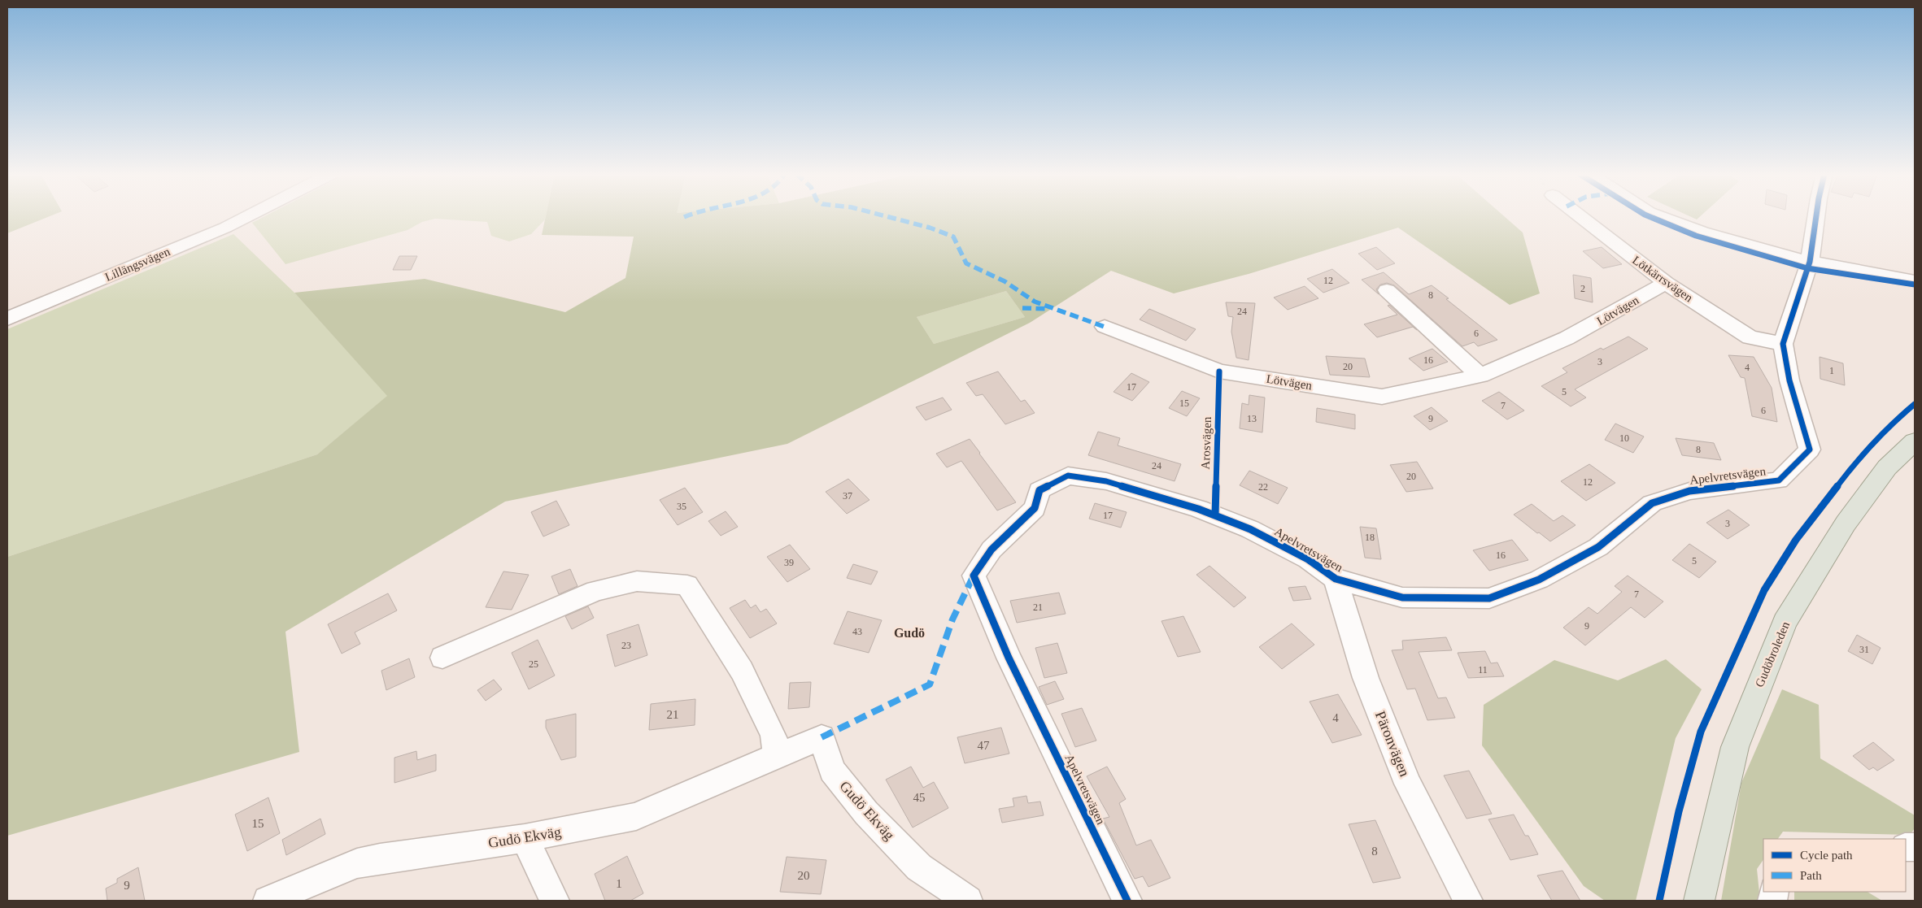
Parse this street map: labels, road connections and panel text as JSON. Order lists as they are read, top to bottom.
{
  "streets": {
    "main road": ["Gudöbroleden"],
    "street": [
      "Lillängsvägen",
      "Lötkärrsvägen",
      "Lötvägen",
      "Apelvretsvägen",
      "Päronvägen",
      "Gudö Ekväg"
    ],
    "cycle path": ["Arosvägen"]
  },
  "crossings": [
    ["Lötkärrsvägen", "Lötvägen"],
    ["Lötkärrsvägen", "Apelvretsvägen"],
    ["Apelvretsvägen", "Päronvägen"]
  ],
  "districts": ["Gudö"],
  "house_numbers": [
    "12",
    "2",
    "8",
    "24",
    "6",
    "16",
    "3",
    "20",
    "4",
    "1",
    "17",
    "5",
    "15",
    "7",
    "6",
    "13",
    "9",
    "10",
    "8",
    "24",
    "20",
    "12",
    "22",
    "37",
    "35",
    "17",
    "3",
    "18",
    "16",
    "5",
    "39",
    "7",
    "21",
    "9",
    "43",
    "23",
    "31",
    "25",
    "11",
    "21",
    "4",
    "47",
    "45",
    "15",
    "8",
    "20",
    "1",
    "9"
  ],
  "legend": ["Cycle path", "Path"]
}
